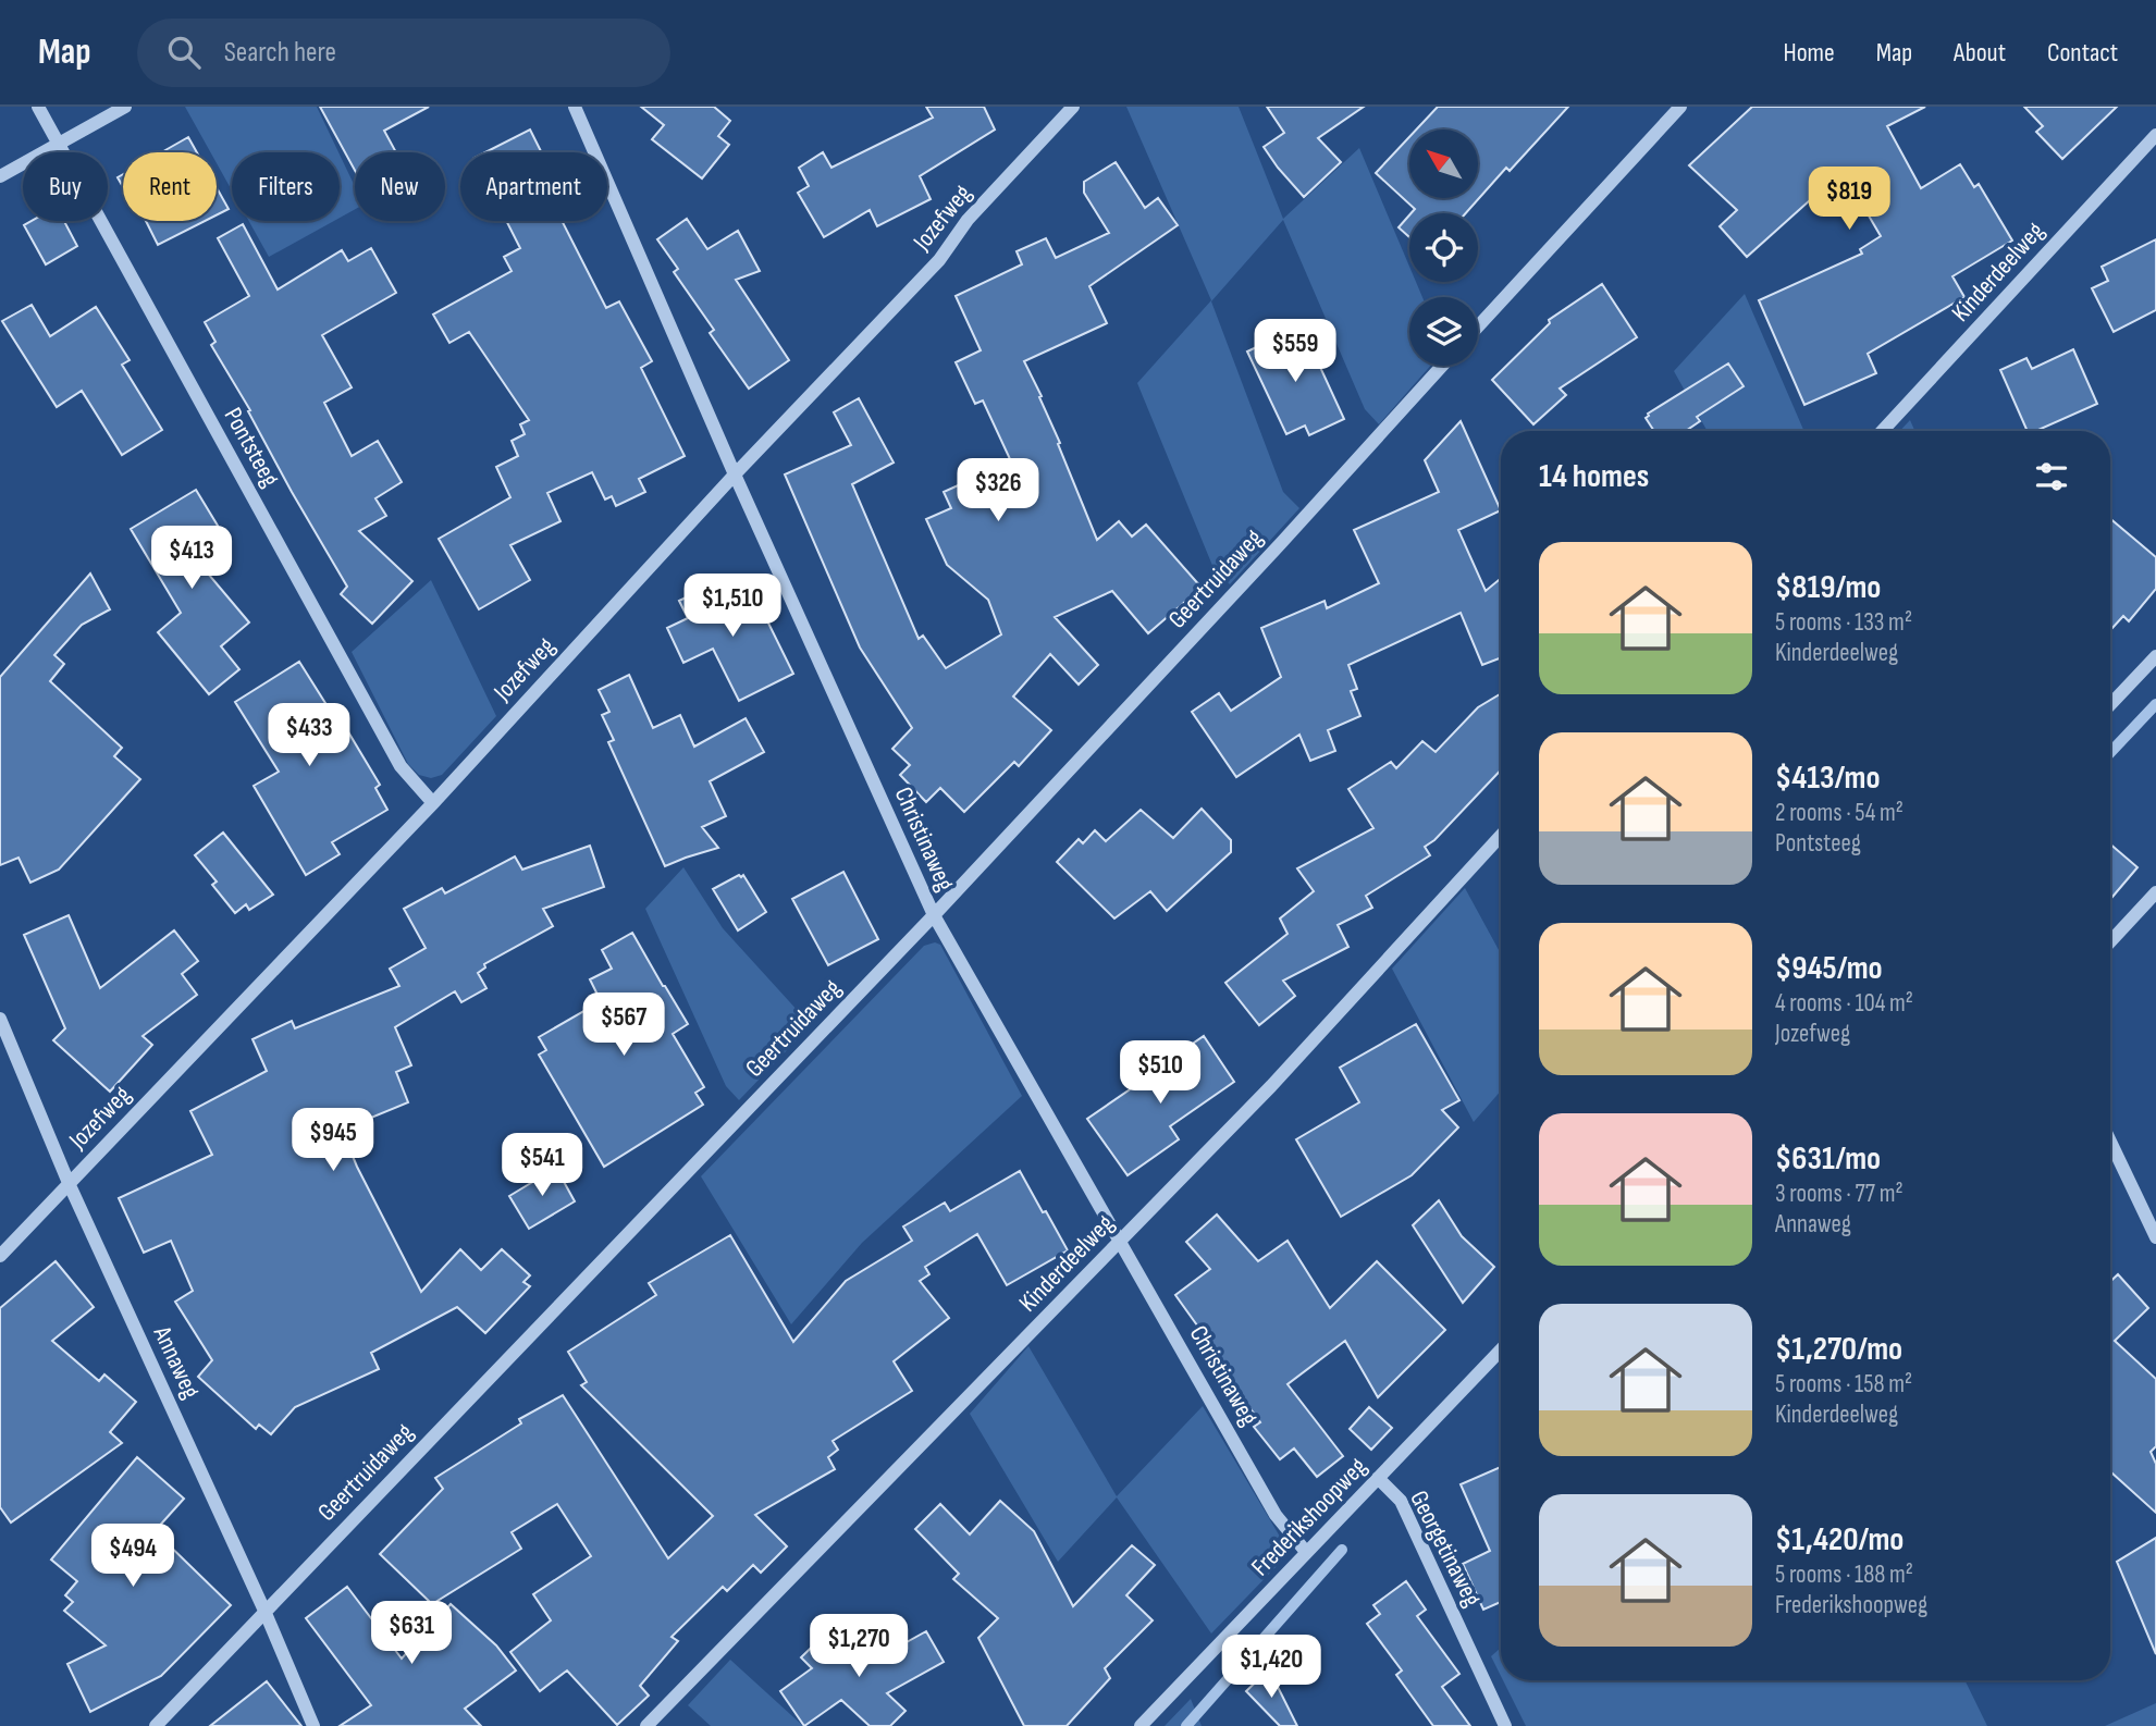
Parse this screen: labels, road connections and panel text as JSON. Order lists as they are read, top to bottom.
{
  "streets": {
    "street": [
      "Jozefweg",
      "Kinderdeelweg",
      "Pontsteeg",
      "Geertruidaweg",
      "Christinaweg",
      "Annaweg",
      "Frederikshoopweg",
      "Georgetinaweg"
    ]
  },
  "crossings": [
    ["Jozefweg", "Pontsteeg"],
    ["Jozefweg", "Christinaweg"],
    ["Jozefweg", "Annaweg"],
    ["Kinderdeelweg", "Christinaweg"],
    ["Geertruidaweg", "Christinaweg"],
    ["Geertruidaweg", "Annaweg"],
    ["Christinaweg", "Frederikshoopweg"],
    ["Frederikshoopweg", "Georgetinaweg"]
  ],
  "north": "top left",
  "page": {
    "header": "Map",
    "search": "Search here",
    "nav": [
      "Home",
      "Map",
      "About",
      "Contact"
    ],
    "chip": [
      "Buy",
      "Rent",
      "Filters",
      "New",
      "Apartment"
    ],
    "price": [
      "$819",
      "$559",
      "$326",
      "$413",
      "$1,510",
      "$433",
      "$567",
      "$510",
      "$945",
      "$541",
      "$494",
      "$631",
      "$1,270",
      "$1,420"
    ],
    "heading": "14 homes",
    "list": [
      {
        "name": "$819/mo",
        "note": "5 rooms · 133 m² · Kinderdeelweg"
      },
      {
        "name": "$413/mo",
        "note": "2 rooms · 54 m² · Pontsteeg"
      },
      {
        "name": "$945/mo",
        "note": "4 rooms · 104 m² · Jozefweg"
      },
      {
        "name": "$631/mo",
        "note": "3 rooms · 77 m² · Annaweg"
      },
      {
        "name": "$1,270/mo",
        "note": "5 rooms · 158 m² · Kinderdeelweg"
      },
      {
        "name": "$1,420/mo",
        "note": "5 rooms · 188 m² · Frederikshoopweg"
      }
    ]
  }
}
